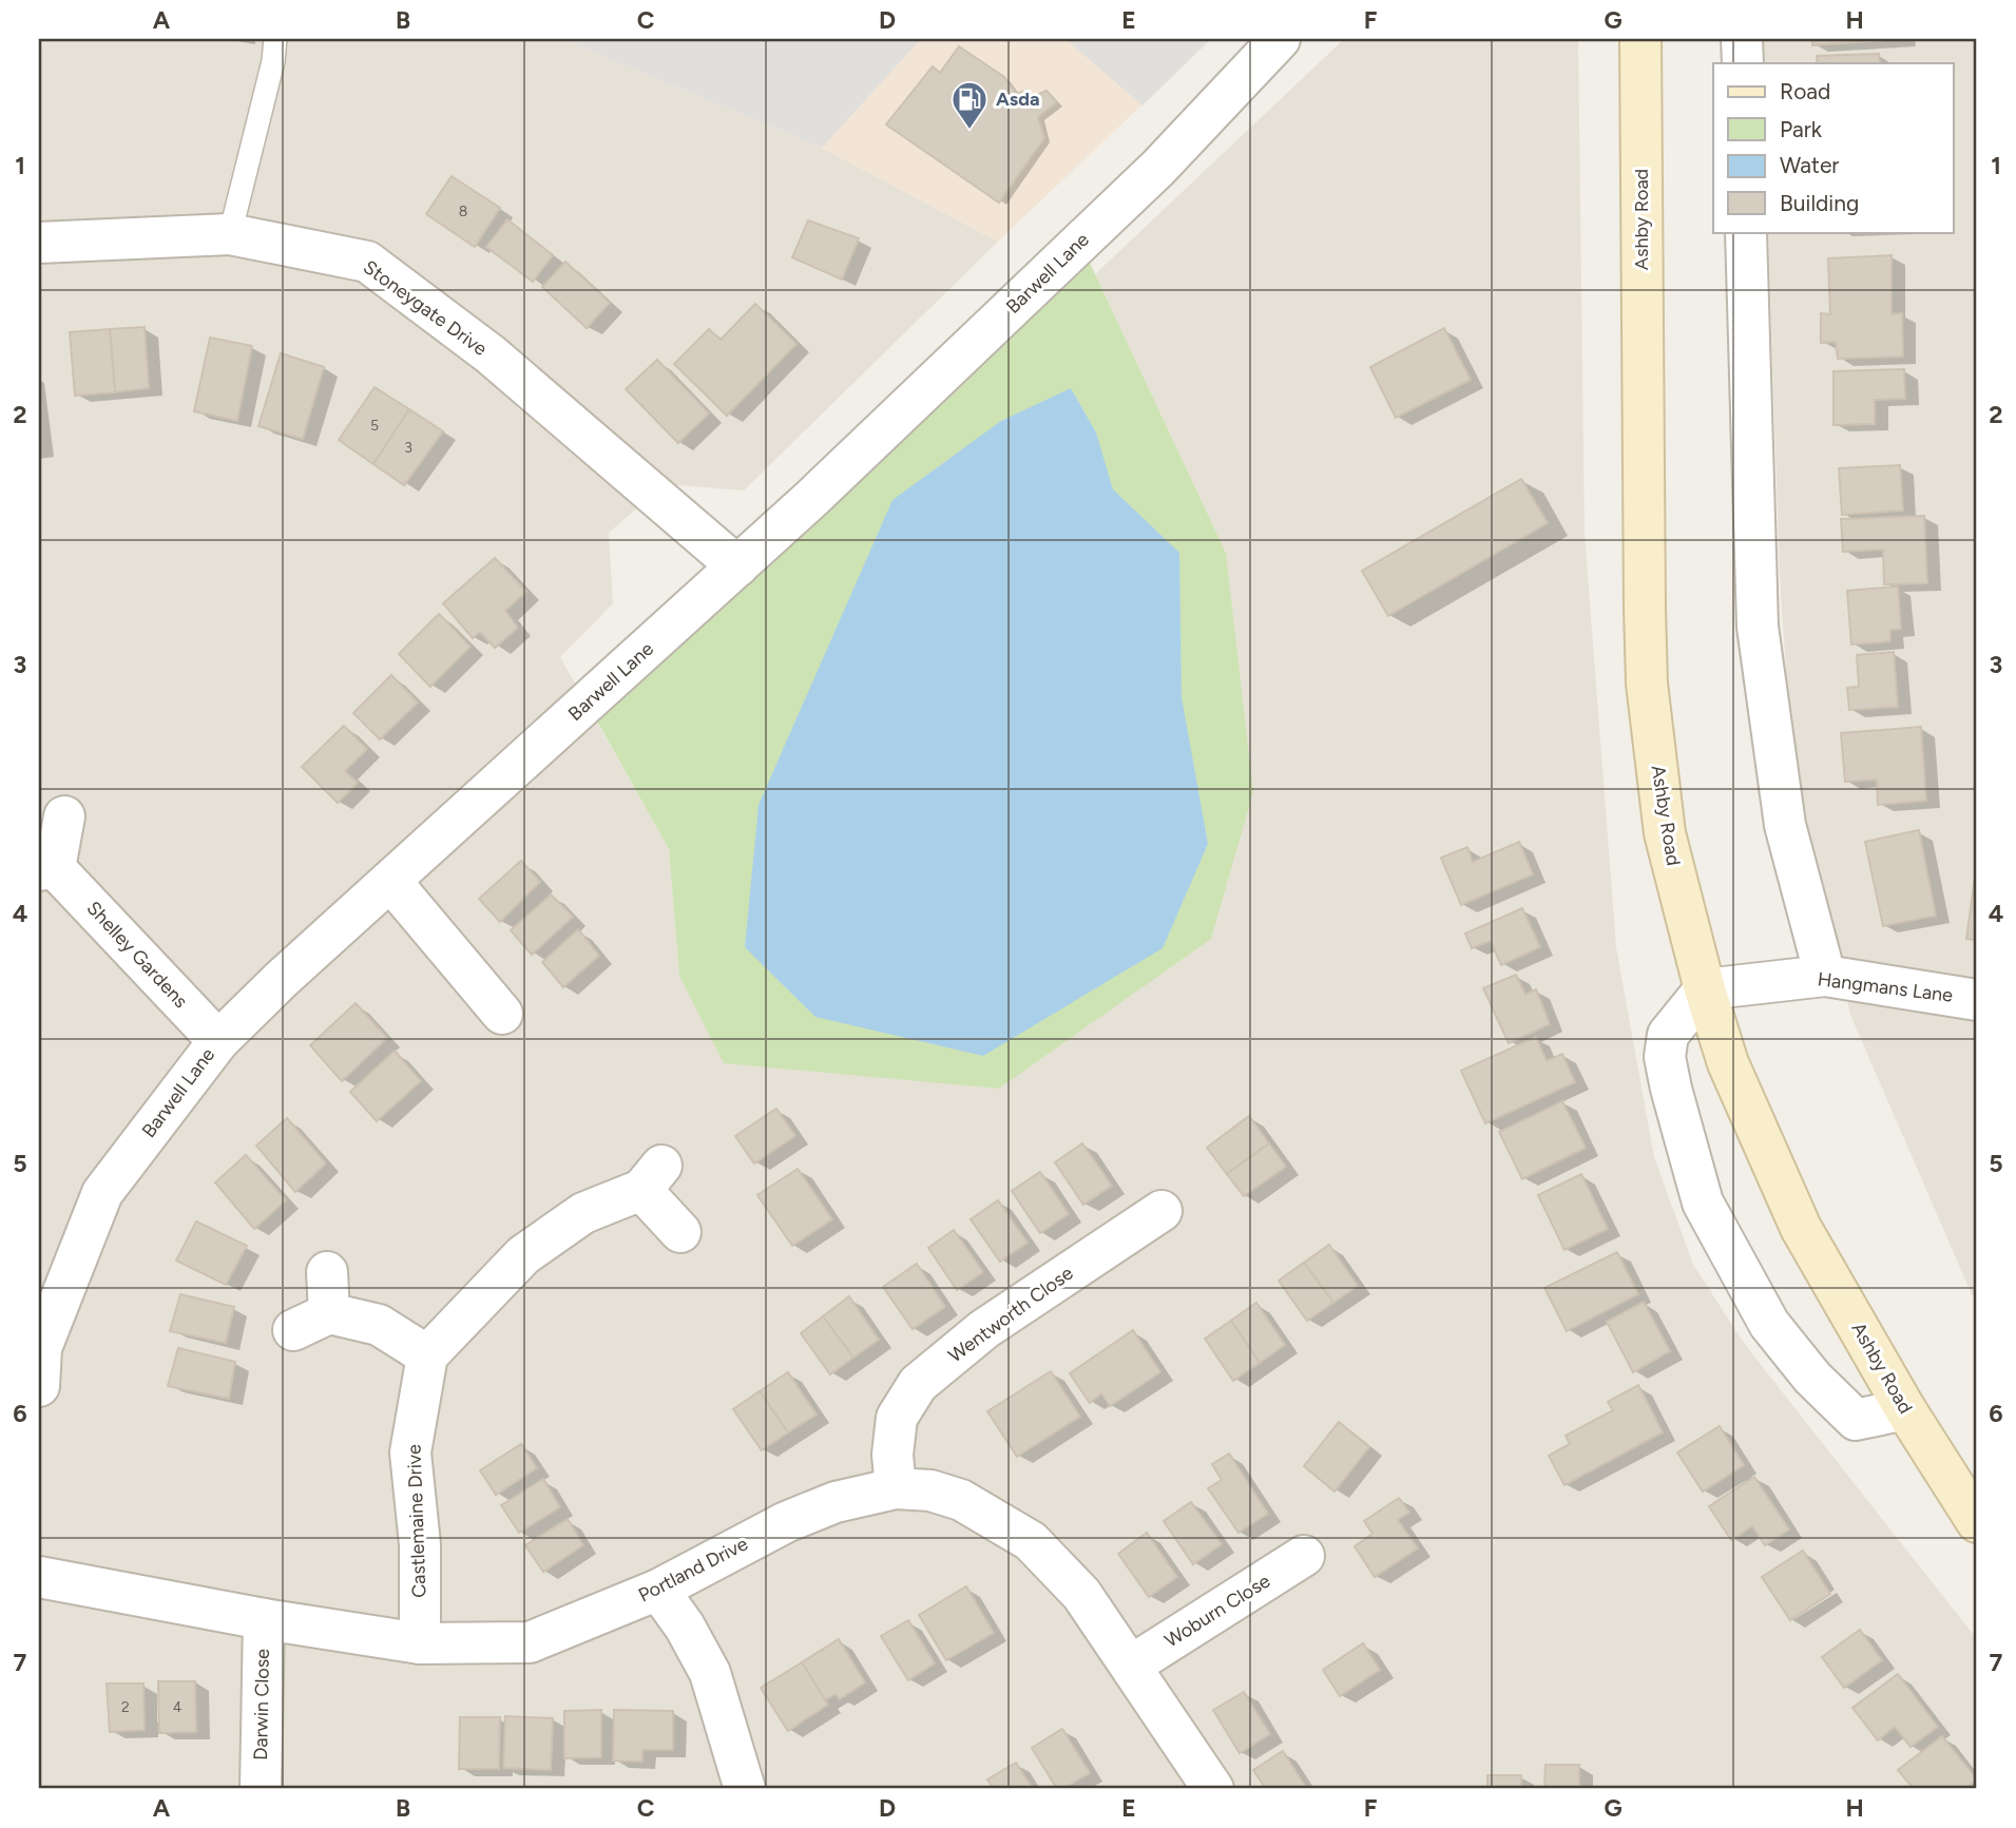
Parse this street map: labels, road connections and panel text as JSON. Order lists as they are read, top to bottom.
{
  "streets": {
    "main road": ["Ashby Road"],
    "street": [
      "Barwell Lane",
      "Stoneygate Drive",
      "Shelley Gardens",
      "Hangmans Lane",
      "Wentworth Close",
      "Castlemaine Drive",
      "Portland Drive",
      "Woburn Close",
      "Darwin Close"
    ]
  },
  "crossings": [
    ["Ashby Road", "Hangmans Lane"],
    ["Barwell Lane", "Stoneygate Drive"],
    ["Barwell Lane", "Shelley Gardens"],
    ["Wentworth Close", "Portland Drive"],
    ["Castlemaine Drive", "Portland Drive"],
    ["Portland Drive", "Woburn Close"],
    ["Portland Drive", "Darwin Close"]
  ],
  "places": {
    "fuel station": ["Asda"]
  },
  "house_numbers": [
    "8",
    "5",
    "3",
    "2",
    "4"
  ],
  "legend": [
    "Road",
    "Park",
    "Water",
    "Building"
  ],
  "grid": {
    "columns": [
      "A",
      "B",
      "C",
      "D",
      "E",
      "F",
      "G",
      "H"
    ],
    "rows": [
      "1",
      "2",
      "3",
      "4",
      "5",
      "6",
      "7"
    ]
  }
}
